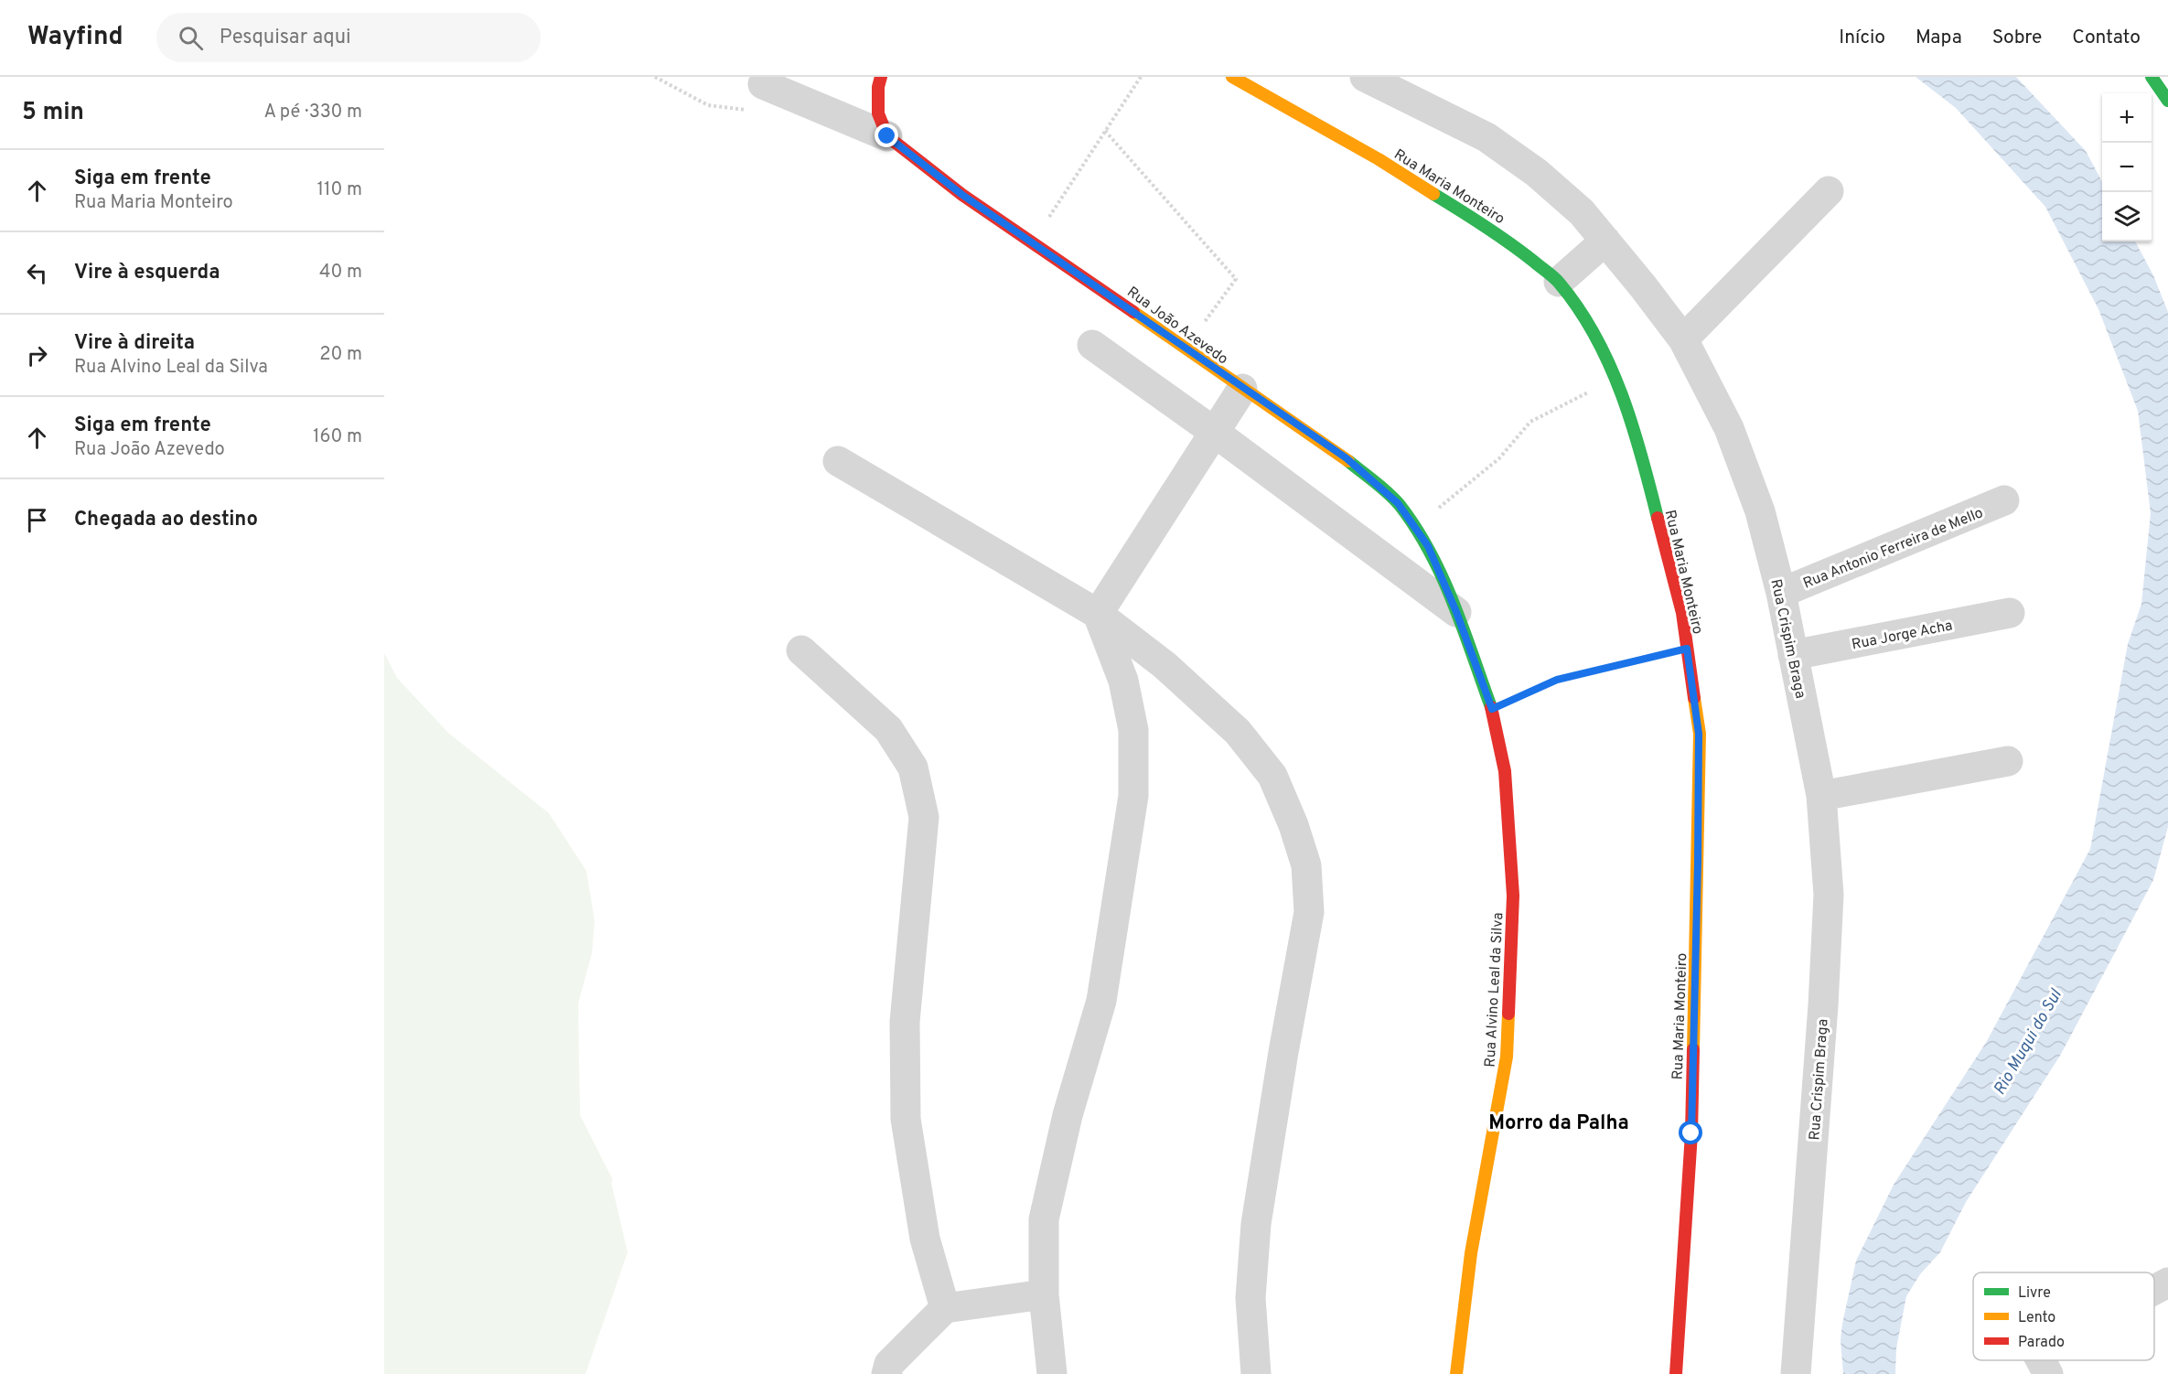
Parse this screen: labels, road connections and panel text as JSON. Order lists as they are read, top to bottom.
{
  "streets": {
    "street": [
      "Rua Maria Monteiro",
      "Rua João Azevedo",
      "Rua Antonio Ferreira de Mello",
      "Rua Jorge Acha",
      "Rua Crispim Braga",
      "Rua Alvino Leal da Silva"
    ]
  },
  "crossings": [
    ["Rua João Azevedo", "Rua Alvino Leal da Silva"],
    ["Rua Antonio Ferreira de Mello", "Rua Crispim Braga"],
    ["Rua Jorge Acha", "Rua Crispim Braga"]
  ],
  "districts": ["Morro da Palha"],
  "water": ["Rio Muqui do Sul"],
  "legend": ["Livre", "Lento", "Parado"],
  "page": {
    "header": "Wayfind",
    "search": "Pesquisar aqui",
    "nav": [
      "Início",
      "Mapa",
      "Sobre",
      "Contato"
    ],
    "heading": ["5 min", "A pé · 330 m"],
    "map_buttons": ["+", "−"],
    "list": [
      ["Siga em frente", "Rua Maria Monteiro", "110 m"],
      ["Vire à esquerda", "40 m"],
      ["Vire à direita", "Rua Alvino Leal da Silva", "20 m"],
      ["Siga em frente", "Rua João Azevedo", "160 m"],
      "Chegada ao destino"
    ]
  }
}
